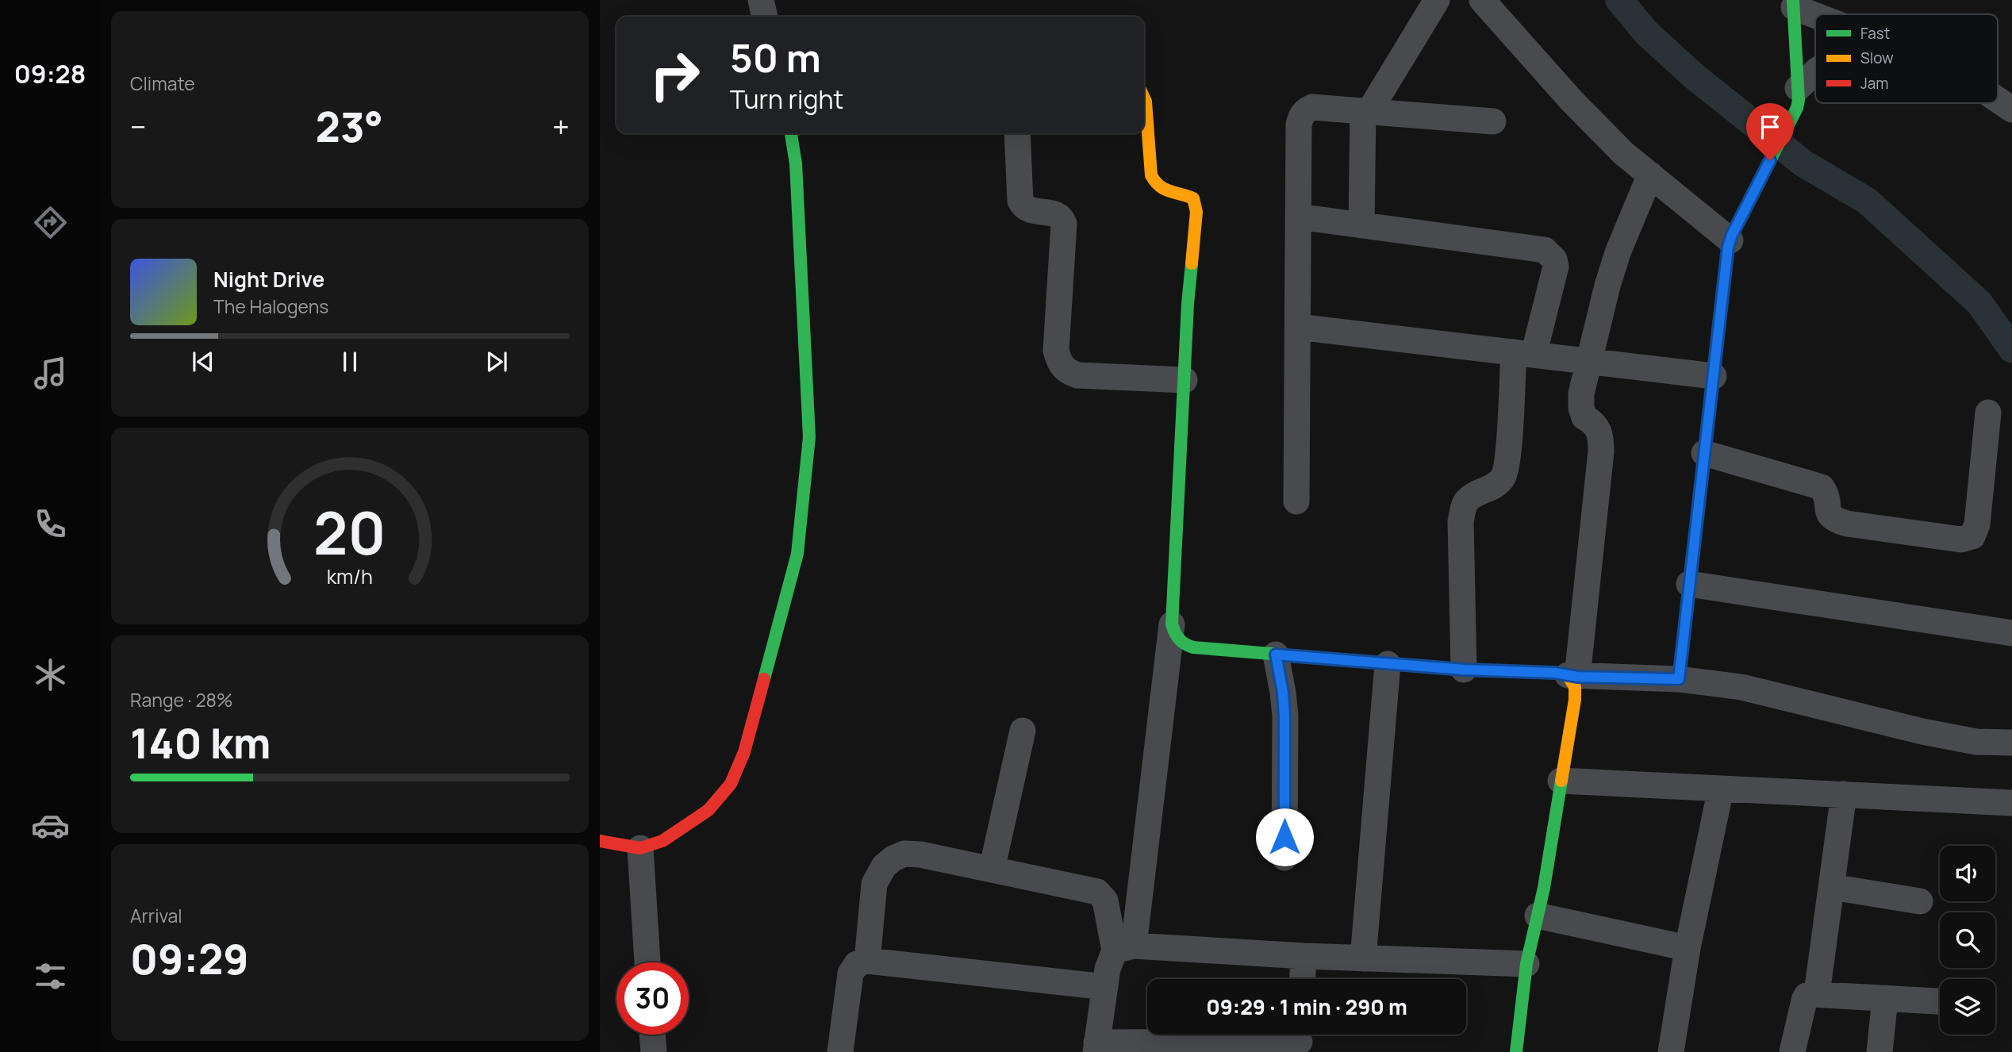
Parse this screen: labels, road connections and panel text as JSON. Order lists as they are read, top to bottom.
{
  "legend": ["Fast", "Slow", "Jam"],
  "page": {
    "tabs": "09:28",
    "tile": [
      "Climate",
      ["Range · 28%", "140 km"],
      ["Arrival", "09:29"]
    ],
    "turn": ["50 m", "Turn right"],
    "heat": ["−", "23°", "+"],
    "song": ["Night Drive", "The Halogens"],
    "limit": "30",
    "trip": "09:29 · 1 min · 290 m",
    "gauge": ["20", "km/h"]
  }
}
